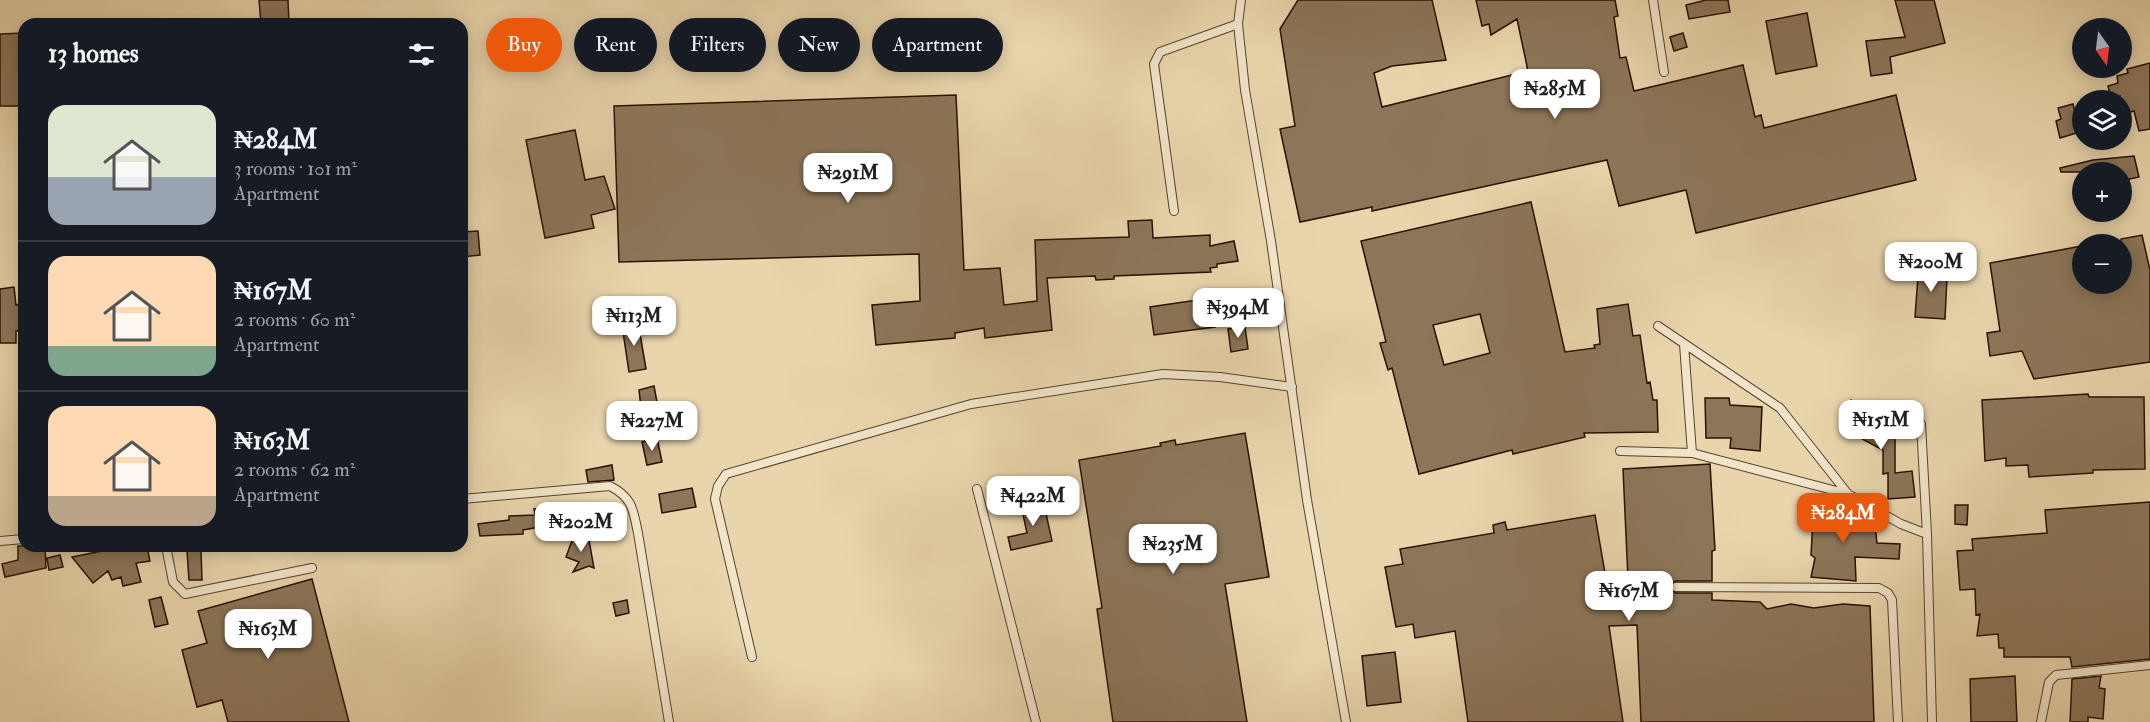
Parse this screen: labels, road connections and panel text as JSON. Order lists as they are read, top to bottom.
{
  "north": "bottom",
  "page": {
    "map_buttons": ["+", "−"],
    "chip": [
      "Buy",
      "Rent",
      "Filters",
      "New",
      "Apartment"
    ],
    "heading": "13 homes",
    "price": [
      "₦285M",
      "₦291M",
      "₦200M",
      "₦394M",
      "₦113M",
      "₦151M",
      "₦227M",
      "₦422M",
      "₦284M",
      "₦202M",
      "₦235M",
      "₦167M",
      "₦163M"
    ],
    "list": [
      {
        "name": "₦284M",
        "note": "3 rooms · 101 m² · Apartment"
      },
      {
        "name": "₦167M",
        "note": "2 rooms · 60 m² · Apartment"
      },
      {
        "name": "₦163M",
        "note": "2 rooms · 62 m² · Apartment"
      }
    ]
  }
}
